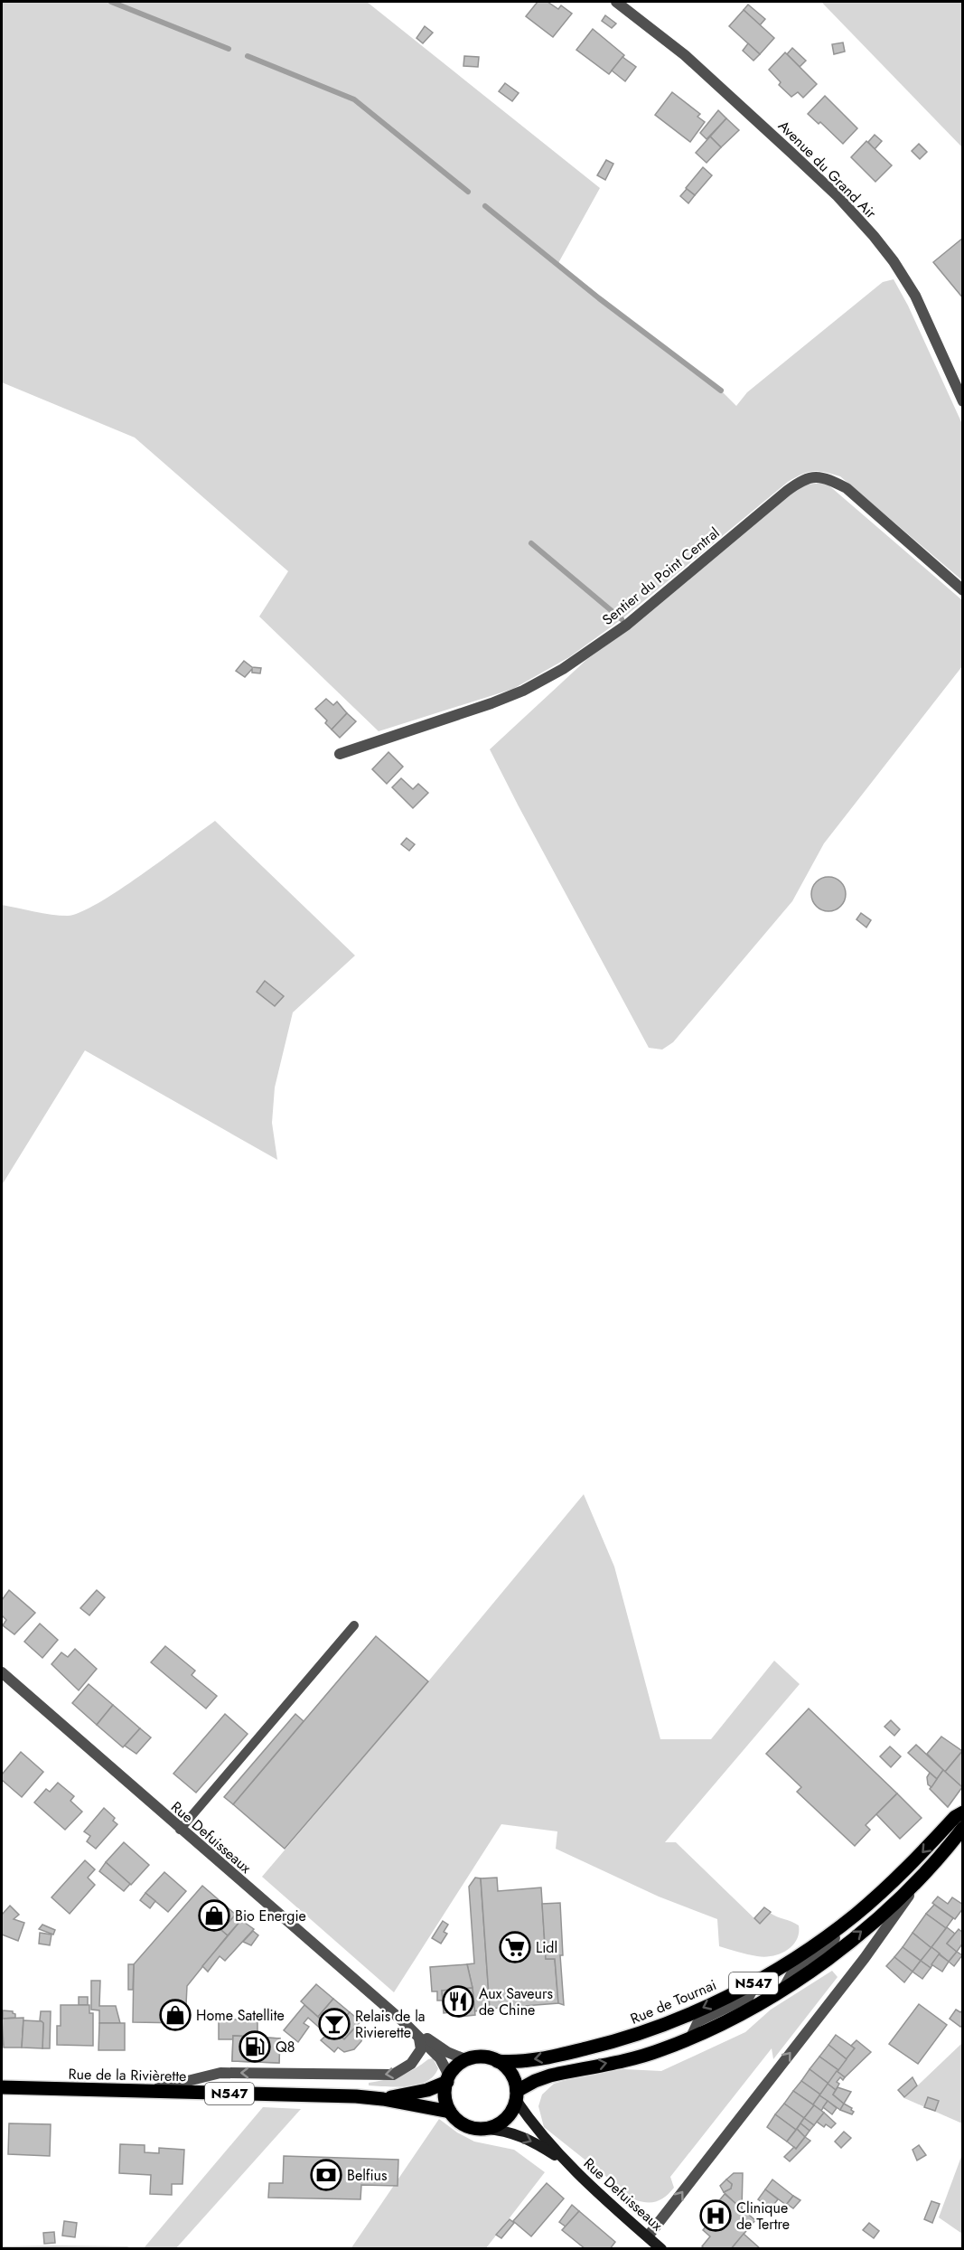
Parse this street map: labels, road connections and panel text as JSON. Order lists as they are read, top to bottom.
{
  "streets": {
    "main road": [
      "Rue Defuisseaux",
      "N547",
      "Rue de Tournai",
      "Rue de la Rivièrette"
    ],
    "street": ["Avenue du Grand Air", "Sentier du Point Central"]
  },
  "crossings": [
    ["Rue Defuisseaux", "N547"],
    ["Rue Defuisseaux", "Rue de Tournai"],
    ["Rue Defuisseaux", "Rue de la Rivièrette"],
    ["N547", "Rue de Tournai"],
    ["N547", "Rue de la Rivièrette"],
    ["Rue de Tournai", "Rue de la Rivièrette"]
  ],
  "places": {
    "shop": ["Bio Energie", "Home Satellite"],
    "supermarket": ["Lidl"],
    "restaurant": ["Aux Saveurs de Chine"],
    "bar": ["Relais de la Rivierette"],
    "fuel station": ["Q8"],
    "bank": ["Belfius"],
    "hospital": ["Clinique de Tertre"]
  }
}
